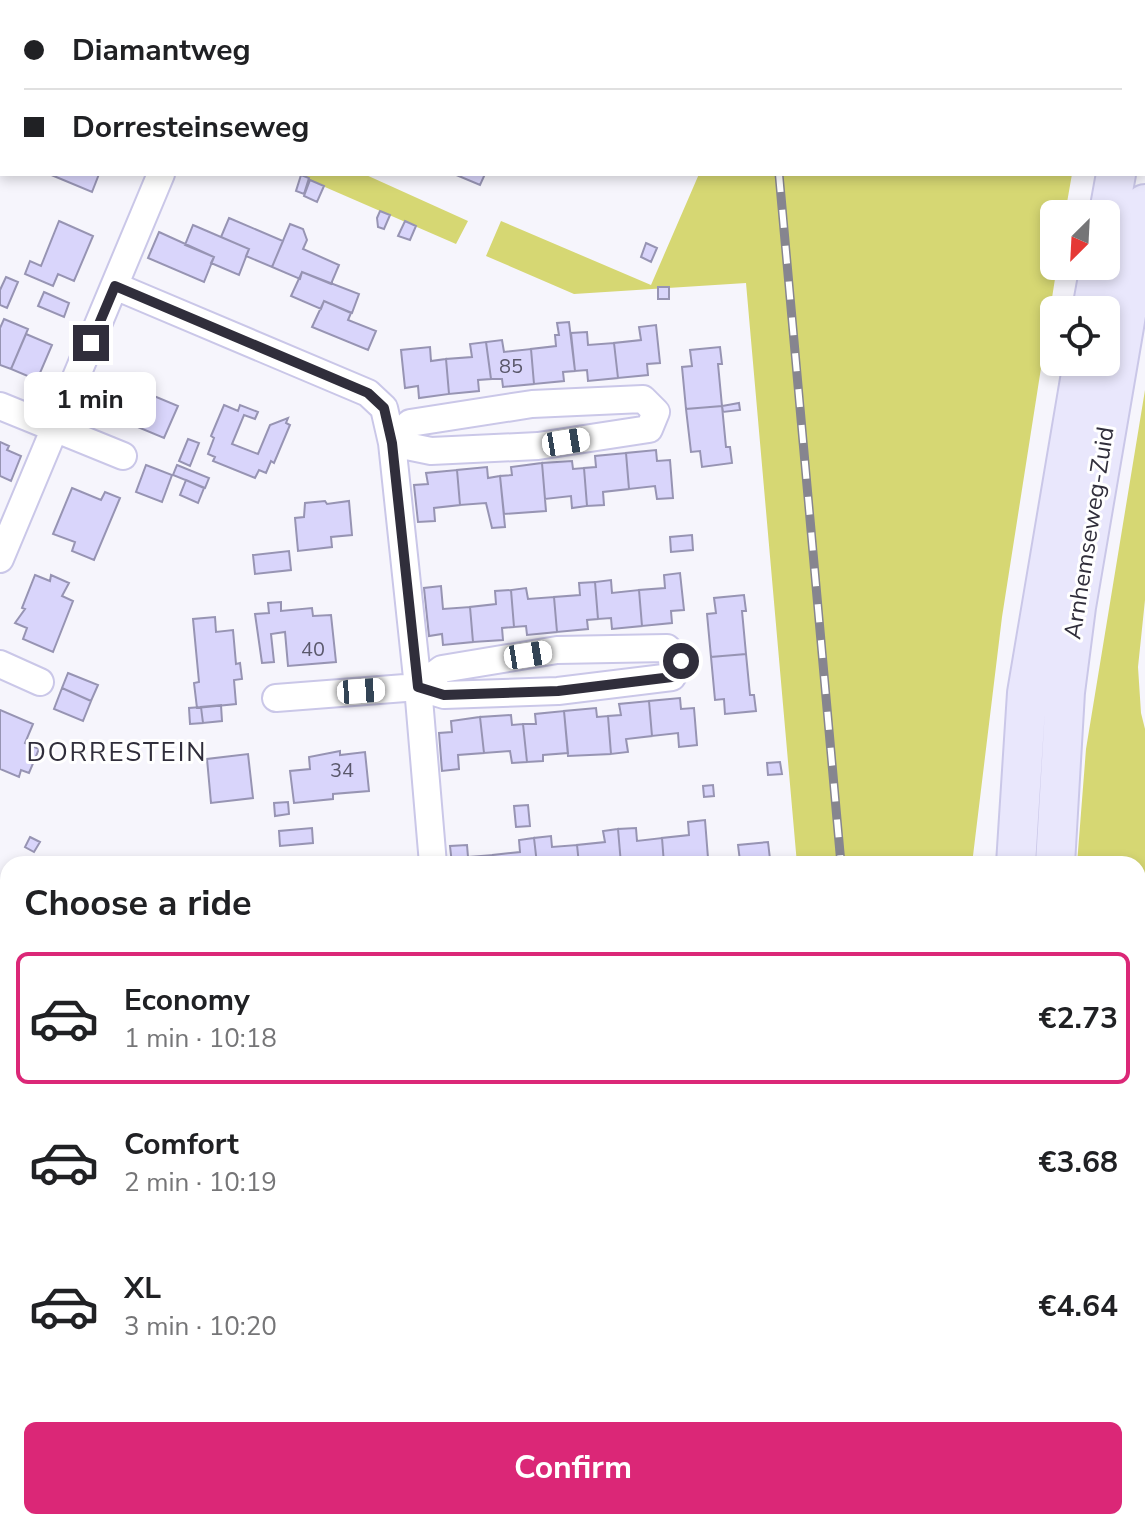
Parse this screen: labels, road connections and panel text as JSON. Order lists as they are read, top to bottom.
{
  "streets": {
    "main road": ["Arnhemseweg-Zuid"]
  },
  "districts": ["DORRESTEIN"],
  "house_numbers": ["85", "40", "34"],
  "north": "bottom left",
  "page": {
    "banner": ["Diamantweg", "Dorresteinseweg"],
    "bubble": "1 min",
    "heading": "Choose a ride",
    "list": [
      {
        "name": "Economy",
        "note": "1 min · 10:18",
        "value": "€2.73"
      },
      {
        "name": "Comfort",
        "note": "2 min · 10:19",
        "value": "€3.68"
      },
      {
        "name": "XL",
        "note": "3 min · 10:20",
        "value": "€4.64"
      }
    ],
    "buttons": "Confirm"
  }
}
